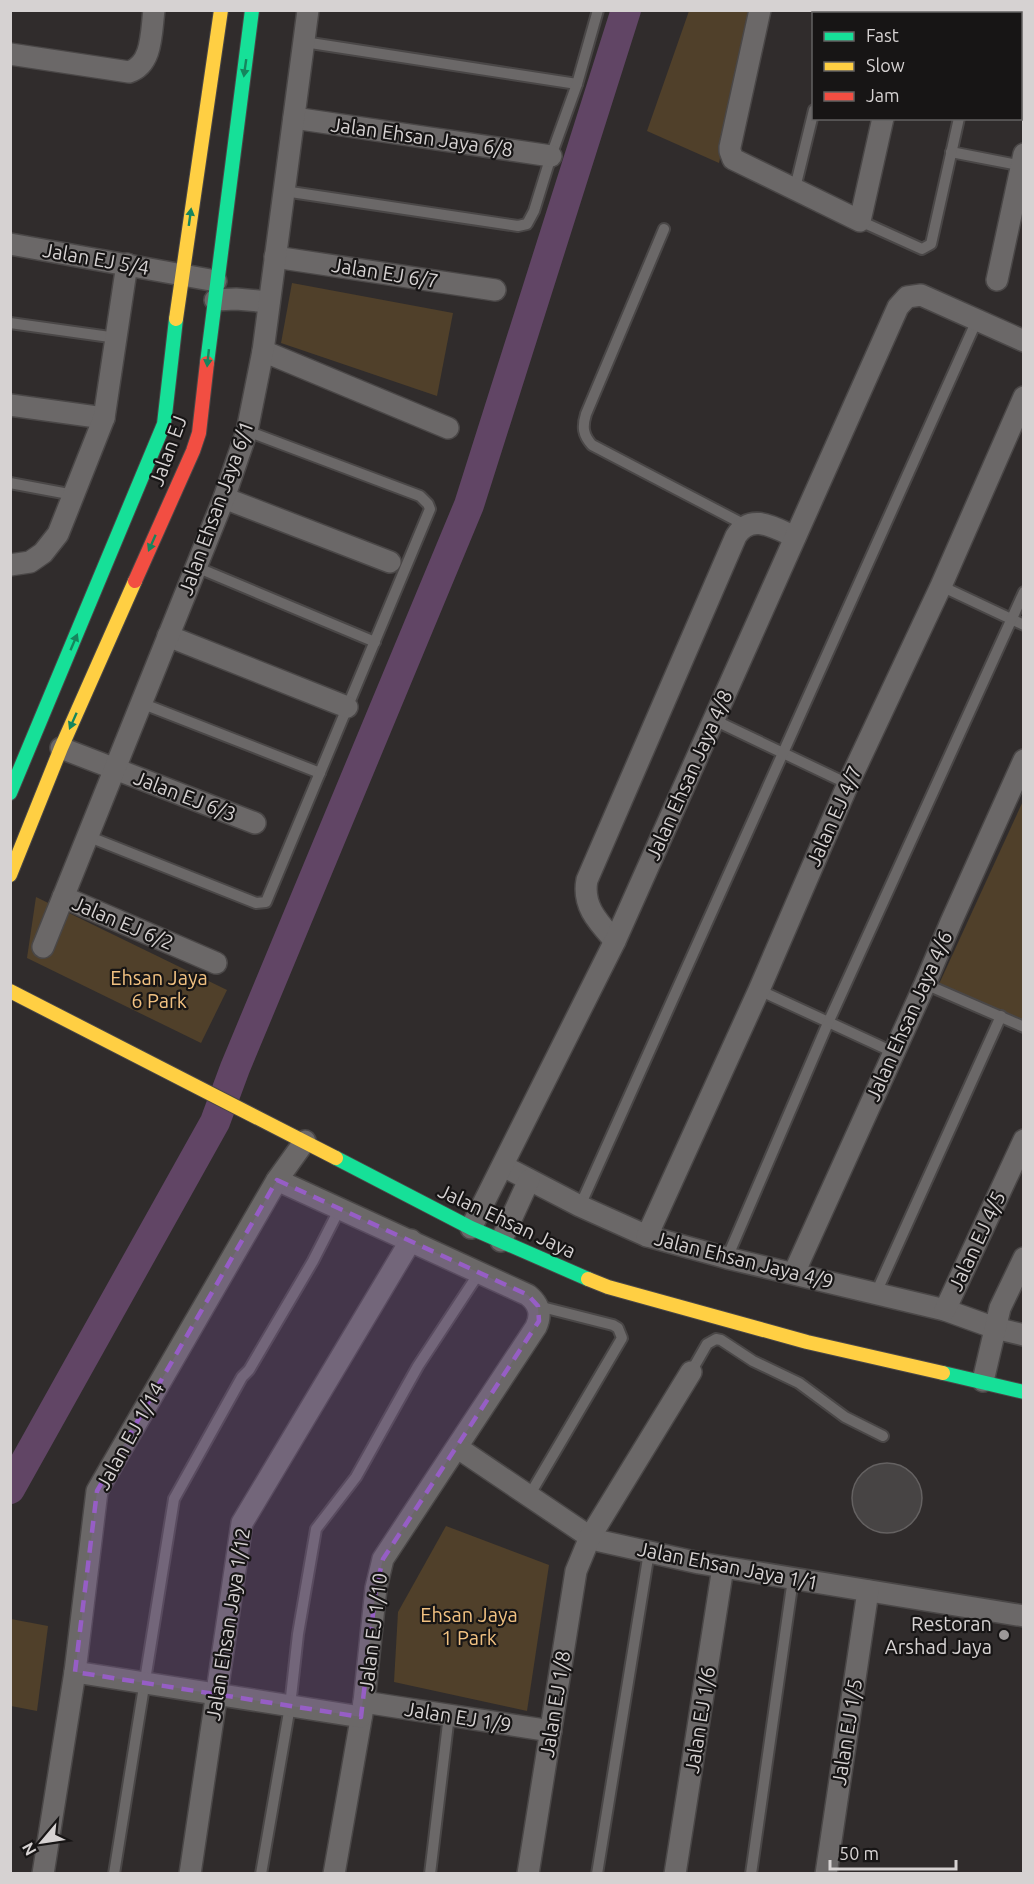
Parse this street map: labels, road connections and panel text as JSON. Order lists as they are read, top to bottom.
{
  "streets": {
    "main road": ["Jalan EJ", "Jalan Ehsan Jaya"],
    "street": [
      "Jalan Ehsan Jaya 6/8",
      "Jalan EJ 5/4",
      "Jalan EJ 6/7",
      "Jalan Ehsan Jaya 6/1",
      "Jalan Ehsan Jaya 4/8",
      "Jalan EJ 6/3",
      "Jalan EJ 4/7",
      "Jalan EJ 6/2",
      "Jalan Ehsan Jaya 4/6",
      "Jalan EJ 4/5",
      "Jalan Ehsan Jaya 4/9",
      "Jalan EJ 1/14",
      "Jalan Ehsan Jaya 1/1",
      "Jalan Ehsan Jaya 1/12",
      "Jalan EJ 1/10",
      "Jalan EJ 1/8",
      "Jalan EJ 1/9",
      "Jalan EJ 1/6",
      "Jalan EJ 1/5"
    ]
  },
  "crossings": [
    ["Jalan Ehsan Jaya 6/8", "Jalan Ehsan Jaya 6/1"],
    ["Jalan EJ 5/4", "Jalan EJ"],
    ["Jalan EJ 5/4", "Jalan Ehsan Jaya 6/1"],
    ["Jalan EJ 6/7", "Jalan Ehsan Jaya 6/1"],
    ["Jalan EJ", "Jalan EJ 6/3"],
    ["Jalan Ehsan Jaya 6/1", "Jalan EJ 6/3"],
    ["Jalan Ehsan Jaya 6/1", "Jalan EJ 6/2"],
    ["Jalan Ehsan Jaya 4/8", "Jalan Ehsan Jaya"],
    ["Jalan Ehsan Jaya 4/8", "Jalan Ehsan Jaya 4/9"],
    ["Jalan EJ 4/7", "Jalan Ehsan Jaya 4/9"],
    ["Jalan Ehsan Jaya 4/6", "Jalan Ehsan Jaya 4/9"],
    ["Jalan Ehsan Jaya", "Jalan EJ 1/14"],
    ["Jalan EJ 4/5", "Jalan Ehsan Jaya 4/9"],
    ["Jalan EJ 1/14", "Jalan EJ 1/9"],
    ["Jalan Ehsan Jaya 1/1", "Jalan EJ 1/10"],
    ["Jalan Ehsan Jaya 1/1", "Jalan EJ 1/8"],
    ["Jalan Ehsan Jaya 1/1", "Jalan EJ 1/6"],
    ["Jalan Ehsan Jaya 1/1", "Jalan EJ 1/5"],
    ["Jalan Ehsan Jaya 1/12", "Jalan EJ 1/9"],
    ["Jalan EJ 1/10", "Jalan EJ 1/9"],
    ["Jalan EJ 1/8", "Jalan EJ 1/9"]
  ],
  "parks": ["Ehsan Jaya 6 Park", "Ehsan Jaya 1 Park"],
  "places": ["Restoran Arshad Jaya"],
  "legend": ["Fast", "Slow", "Jam"],
  "scale_bar": "50 m",
  "north": "bottom left"
}
